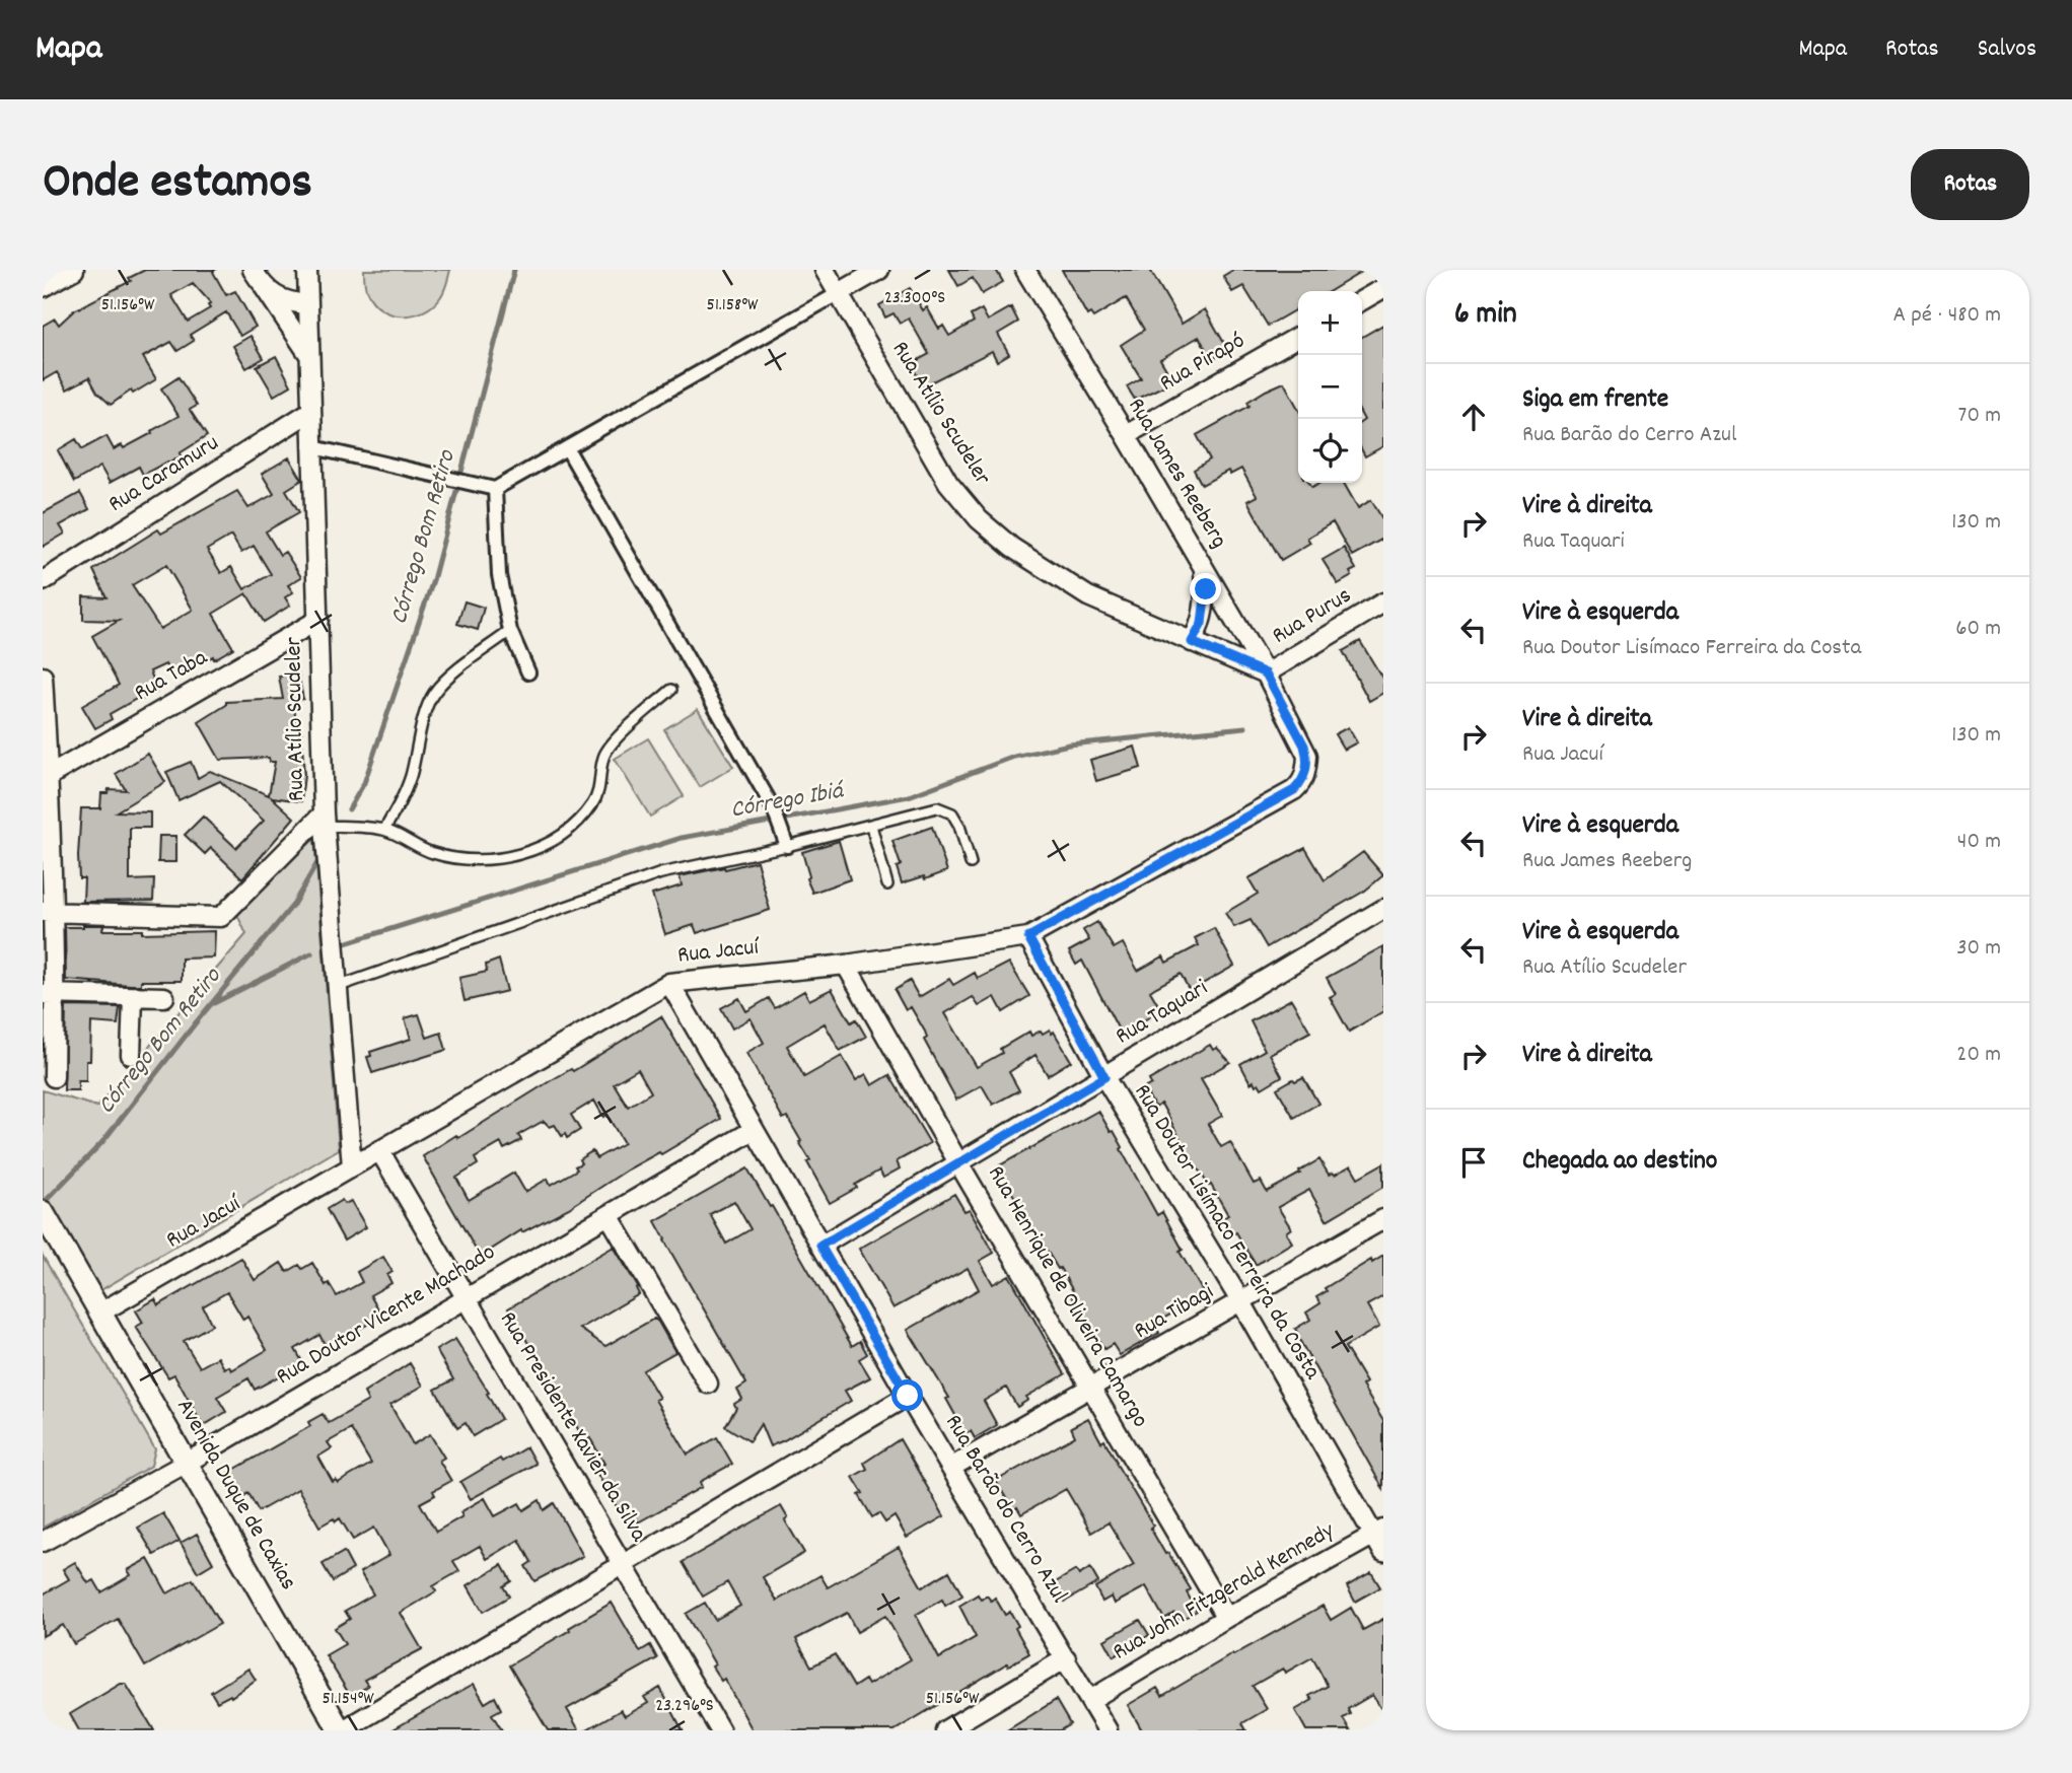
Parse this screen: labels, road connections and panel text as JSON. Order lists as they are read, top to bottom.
{
  "streets": {
    "street": [
      "Rua Pirapó",
      "Rua Atílio Scudeler",
      "Rua James Reeberg",
      "Rua Caramuru",
      "Rua Purus",
      "Rua Taba",
      "Rua Jacuí",
      "Rua Taquari",
      "Rua Doutor Lisímaco Ferreira da Costa",
      "Rua Henrique de Oliveira Camargo",
      "Rua Tibagi",
      "Rua Doutor Vicente Machado",
      "Rua Presidente Xavier da Silva",
      "Avenida Duque de Caxias",
      "Rua Barão do Cerro Azul",
      "Rua John Fitzgerald Kennedy"
    ]
  },
  "crossings": [
    ["Rua Pirapó", "Rua James Reeberg"],
    ["Rua Atílio Scudeler", "Rua James Reeberg"],
    ["Rua Atílio Scudeler", "Rua Caramuru"],
    ["Rua Atílio Scudeler", "Rua Purus"],
    ["Rua Atílio Scudeler", "Rua Taba"],
    ["Rua Atílio Scudeler", "Rua Jacuí"],
    ["Rua James Reeberg", "Rua Purus"],
    ["Rua James Reeberg", "Rua Jacuí"],
    ["Rua Jacuí", "Rua Doutor Lisímaco Ferreira da Costa"],
    ["Rua Jacuí", "Rua Henrique de Oliveira Camargo"],
    ["Rua Jacuí", "Rua Presidente Xavier da Silva"],
    ["Rua Jacuí", "Avenida Duque de Caxias"],
    ["Rua Jacuí", "Rua Barão do Cerro Azul"],
    ["Rua Taquari", "Rua Doutor Lisímaco Ferreira da Costa"],
    ["Rua Taquari", "Rua Henrique de Oliveira Camargo"],
    ["Rua Taquari", "Rua Barão do Cerro Azul"],
    ["Rua Doutor Lisímaco Ferreira da Costa", "Rua Tibagi"],
    ["Rua Doutor Lisímaco Ferreira da Costa", "Rua John Fitzgerald Kennedy"],
    ["Rua Henrique de Oliveira Camargo", "Rua Tibagi"],
    ["Rua Henrique de Oliveira Camargo", "Rua John Fitzgerald Kennedy"],
    ["Rua Tibagi", "Rua Barão do Cerro Azul"],
    ["Rua Doutor Vicente Machado", "Rua Presidente Xavier da Silva"],
    ["Rua Doutor Vicente Machado", "Avenida Duque de Caxias"],
    ["Rua Doutor Vicente Machado", "Rua Barão do Cerro Azul"],
    ["Rua Barão do Cerro Azul", "Rua John Fitzgerald Kennedy"]
  ],
  "water": ["Córrego Bom Retiro", "Córrego Ibiá"],
  "page": {
    "header": "Mapa",
    "nav": ["Mapa", "Rotas", "Salvos"],
    "title": "Onde estamos",
    "buttons": "Rotas",
    "heading": ["6 min", "A pé · 480 m"],
    "map_buttons": ["+", "−"],
    "list": [
      ["Siga em frente", "Rua Barão do Cerro Azul", "70 m"],
      ["Vire à direita", "Rua Taquari", "130 m"],
      ["Vire à esquerda", "Rua Doutor Lisímaco Ferreira da Costa", "60 m"],
      ["Vire à direita", "Rua Jacuí", "130 m"],
      ["Vire à esquerda", "Rua James Reeberg", "40 m"],
      ["Vire à esquerda", "Rua Atílio Scudeler", "30 m"],
      ["Vire à direita", "20 m"],
      "Chegada ao destino"
    ]
  },
  "coordinates": [
    "23.300°S",
    "51.156°W",
    "51.158°W",
    "51.154°W",
    "23.296°S"
  ]
}
